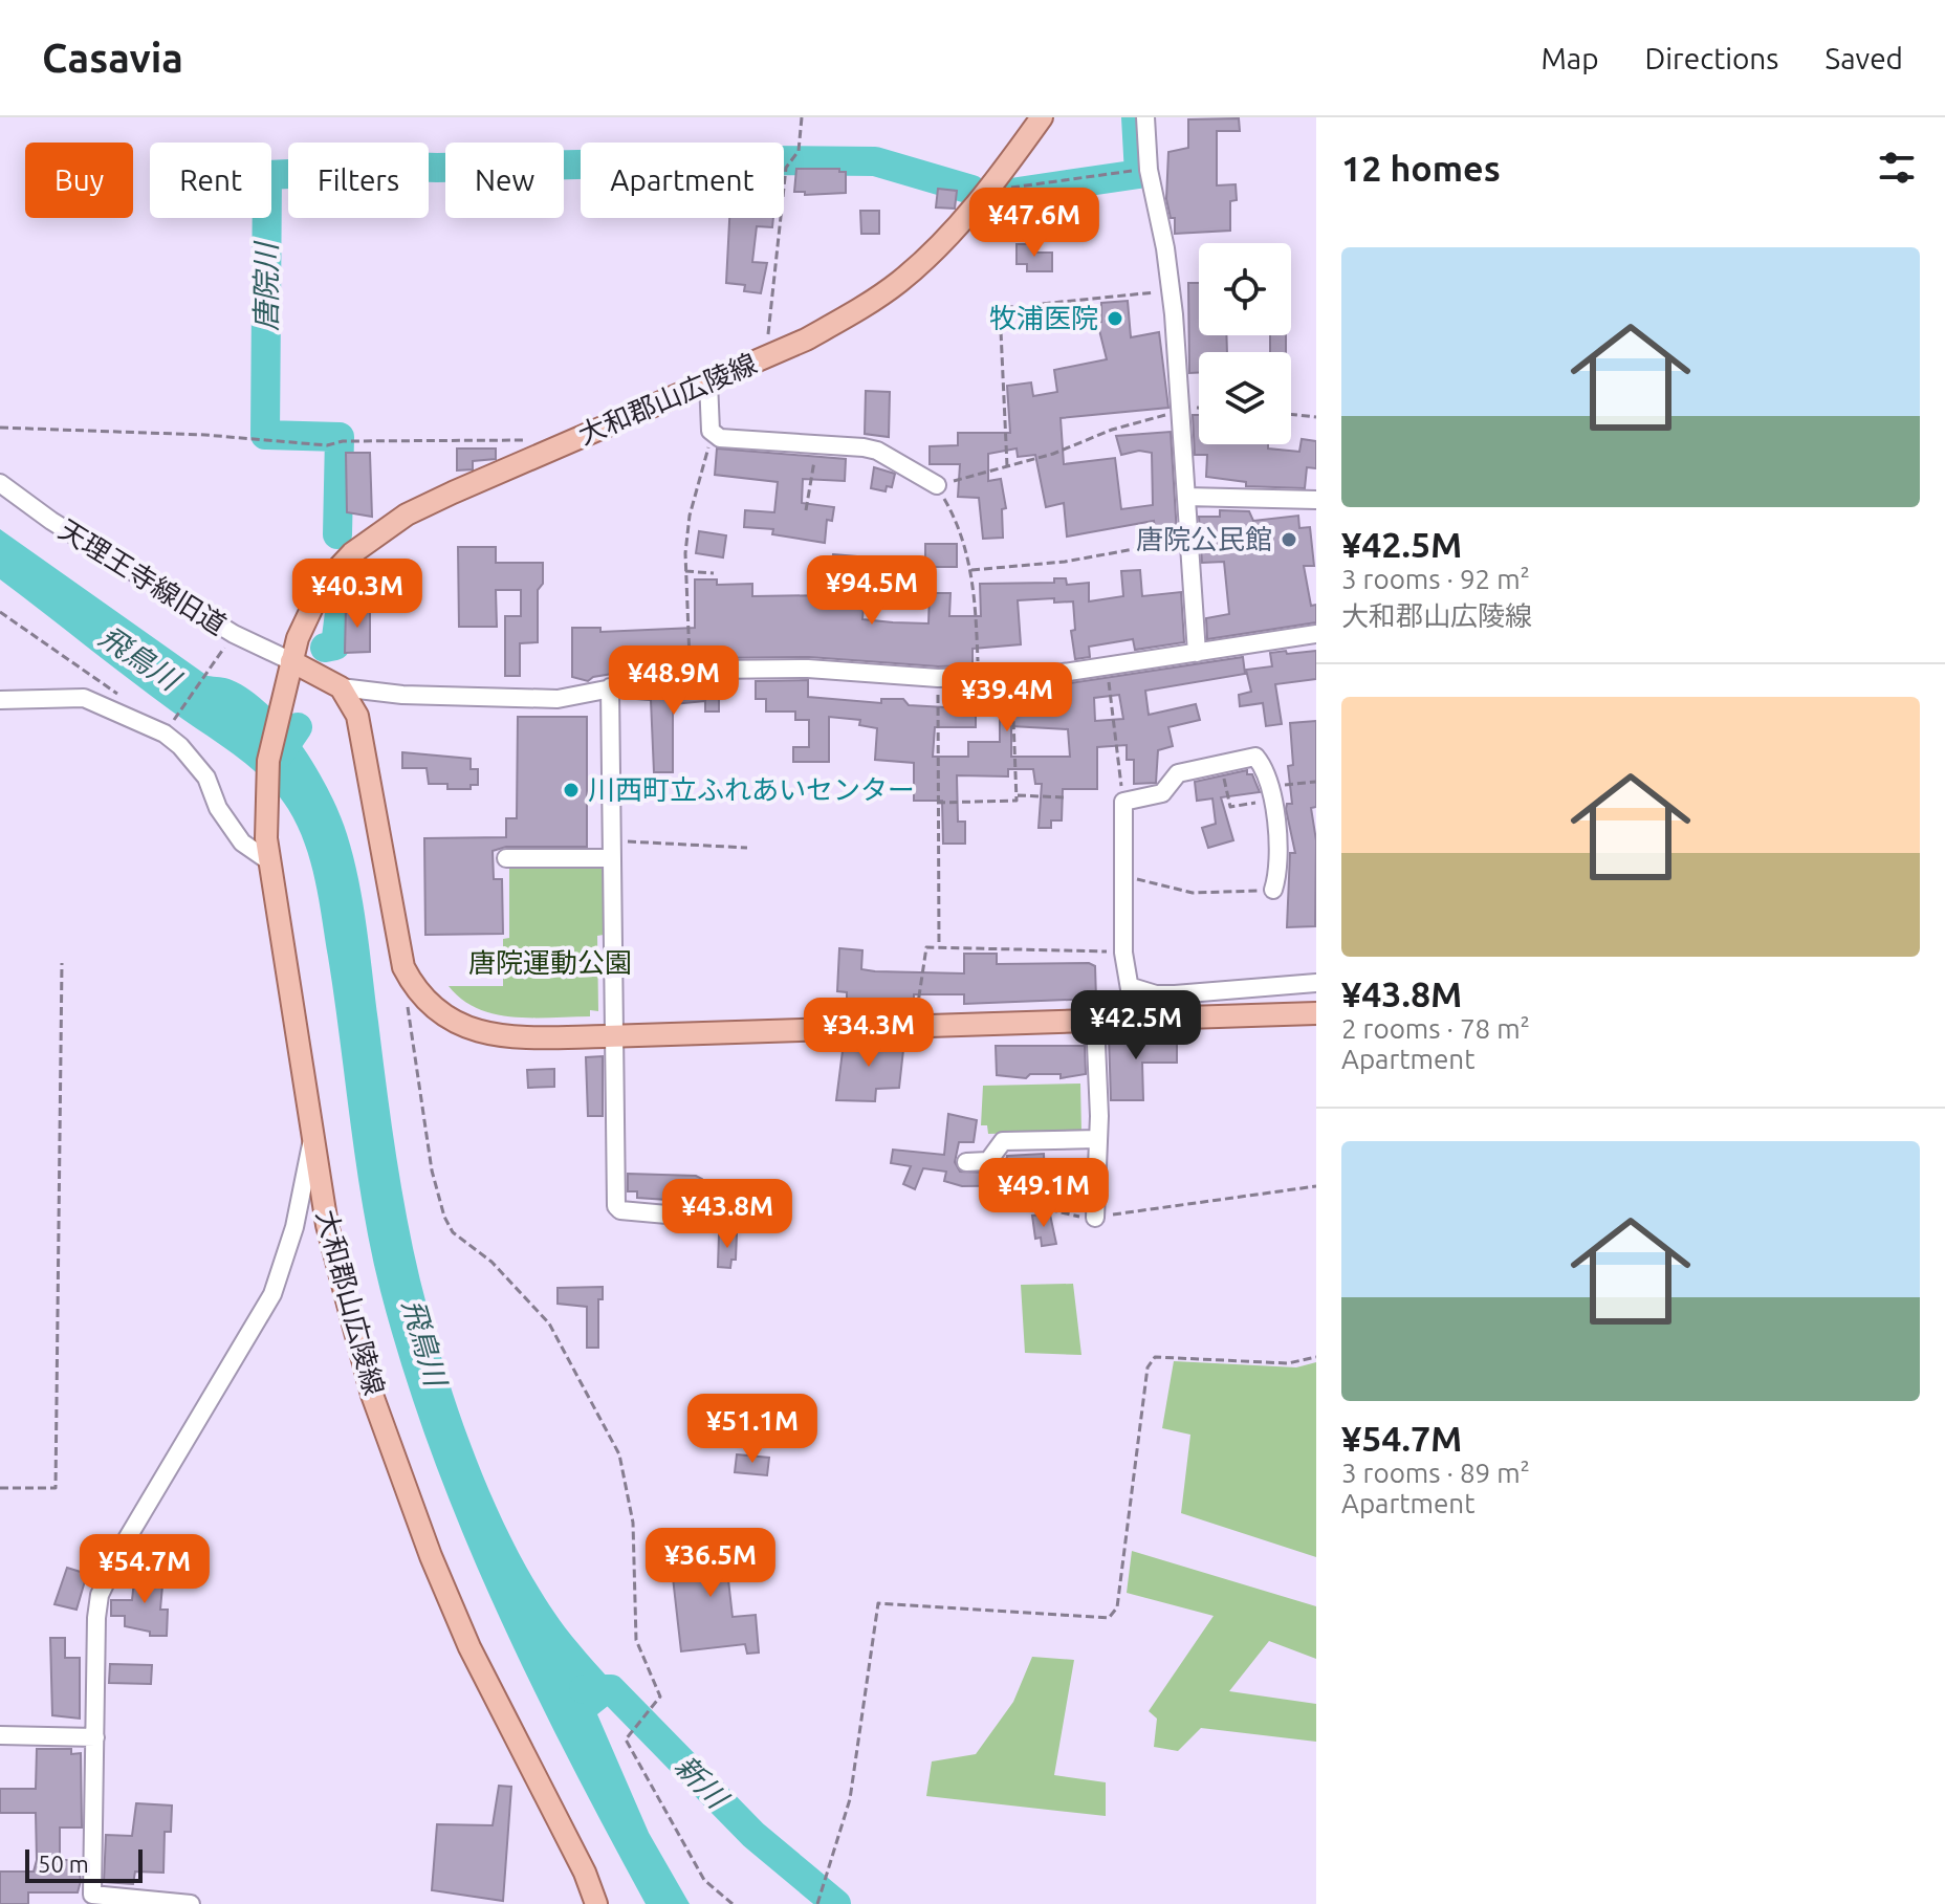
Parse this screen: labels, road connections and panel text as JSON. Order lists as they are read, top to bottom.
{
  "streets": {
    "main road": ["大和郡山広陵線"],
    "street": ["天理王寺線旧道"]
  },
  "crossings": [
    ["大和郡山広陵線", "天理王寺線旧道"]
  ],
  "water": ["唐院川", "飛鳥川", "新川"],
  "parks": ["唐院運動公園"],
  "places": ["牧浦医院", "唐院公民館", "川西町立ふれあいセンター"],
  "scale_bar": "50 m",
  "page": {
    "header": "Casavia",
    "nav": ["Map", "Directions", "Saved"],
    "heading": "12 homes",
    "chip": [
      "Buy",
      "Rent",
      "Filters",
      "New",
      "Apartment"
    ],
    "price": [
      "¥47.6M",
      "¥94.5M",
      "¥40.3M",
      "¥48.9M",
      "¥39.4M",
      "¥42.5M",
      "¥34.3M",
      "¥49.1M",
      "¥43.8M",
      "¥51.1M",
      "¥36.5M",
      "¥54.7M"
    ],
    "list": [
      {
        "name": "¥42.5M",
        "note": "3 rooms · 92 m² · 大和郡山広陵線"
      },
      {
        "name": "¥43.8M",
        "note": "2 rooms · 78 m² · Apartment"
      },
      {
        "name": "¥54.7M",
        "note": "3 rooms · 89 m² · Apartment"
      }
    ],
    "scale": "50 m"
  }
}
